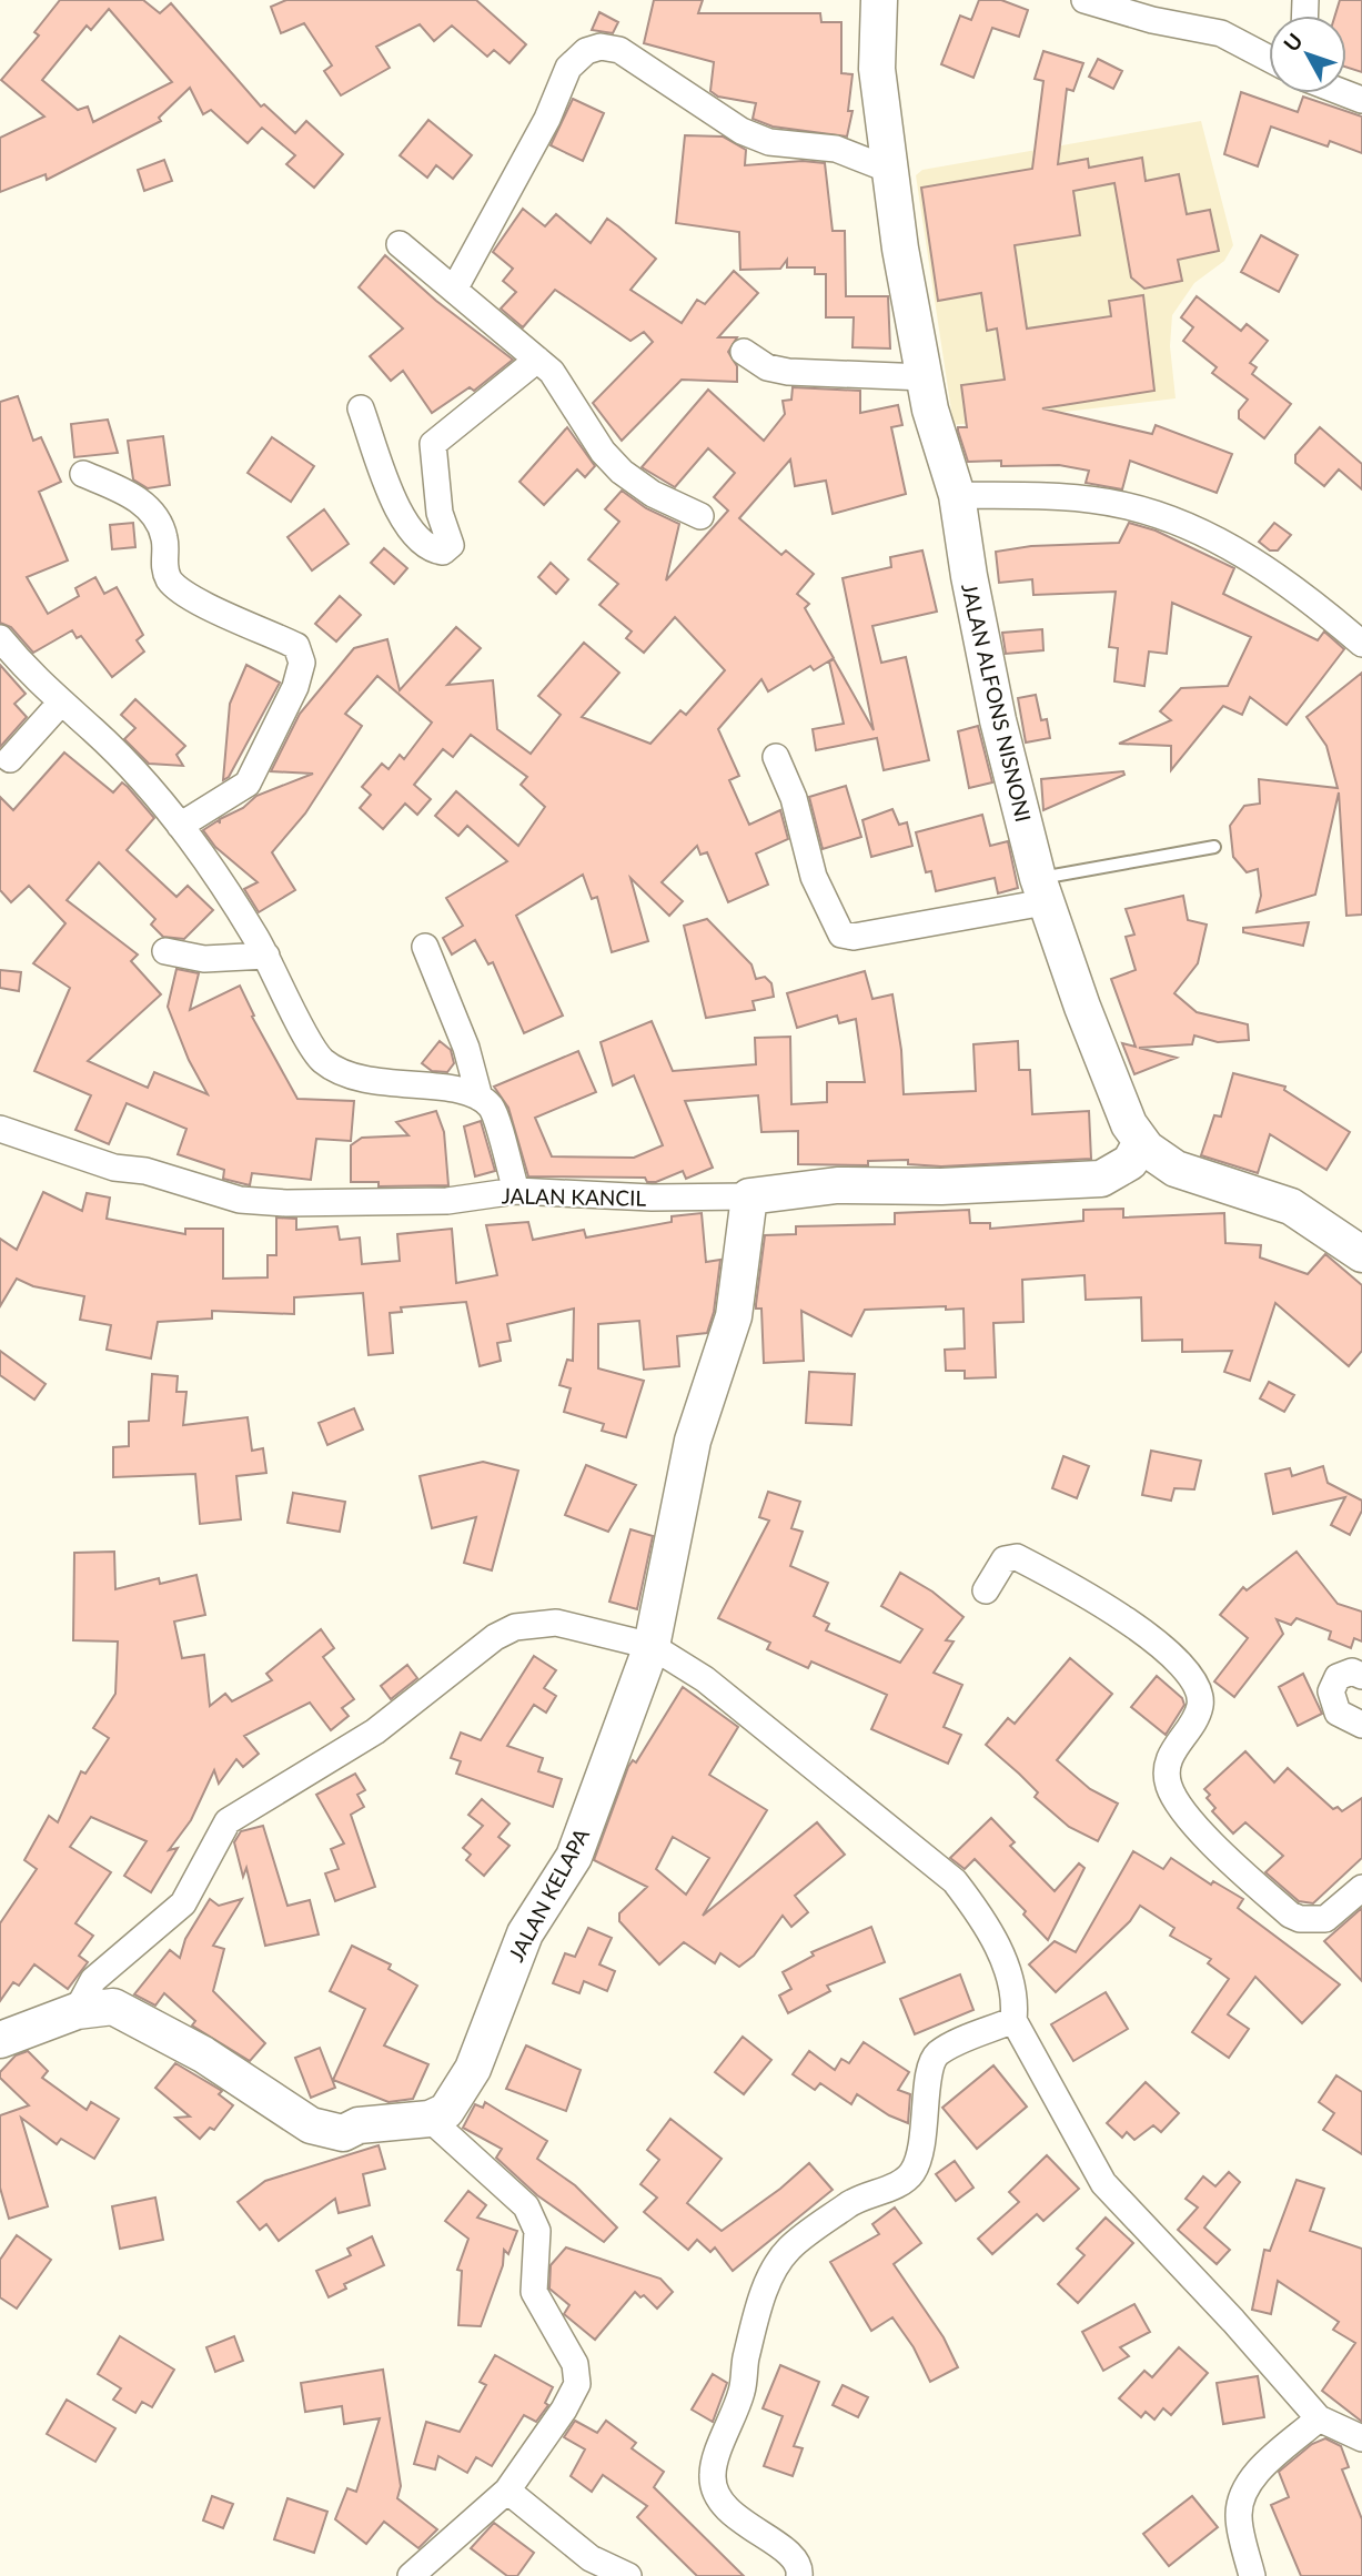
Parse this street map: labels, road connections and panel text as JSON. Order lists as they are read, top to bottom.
{
  "streets": {
    "street": ["JALAN ALFONS NISNONI", "JALAN KANCIL", "JALAN KELAPA"]
  },
  "crossings": [
    ["JALAN ALFONS NISNONI", "JALAN KANCIL"],
    ["JALAN KANCIL", "JALAN KELAPA"]
  ],
  "north": "top left"
}
